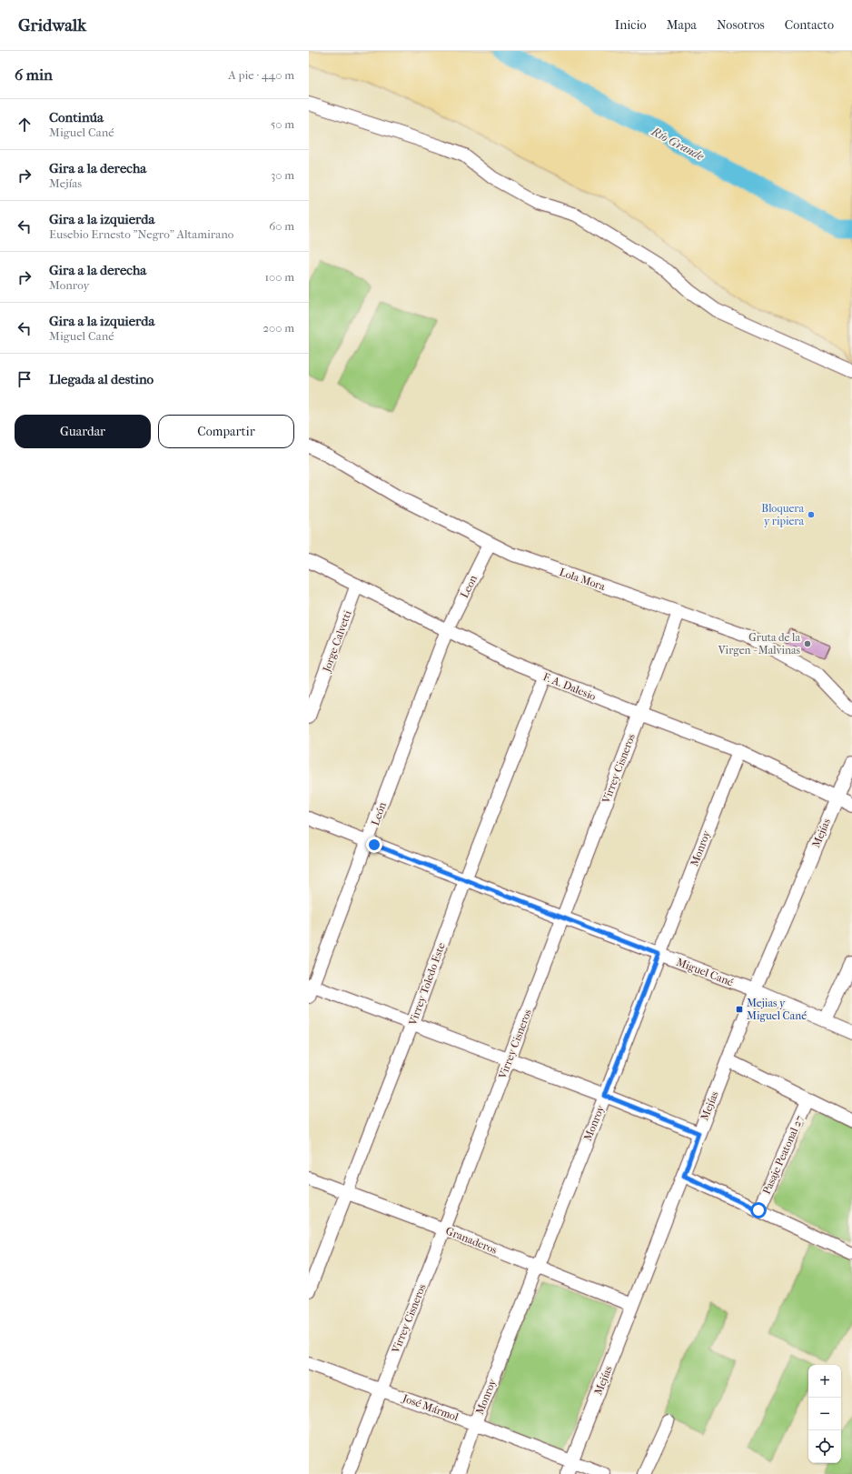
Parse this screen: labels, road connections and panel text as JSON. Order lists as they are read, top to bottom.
{
  "streets": {
    "street": [
      "Lola Mora",
      "Leon",
      "Jorge Calvetti",
      "F. A. Dalesio",
      "Virrey Cisneros",
      "León",
      "Mejías",
      "Monroy",
      "Miguel Cané",
      "Virrey Toledo Este",
      "Pasaje Peatonal 27",
      "Granaderos",
      "José Mármol"
    ]
  },
  "crossings": [
    ["Lola Mora", "Leon"],
    ["Lola Mora", "Virrey Cisneros"],
    ["Leon", "F. A. Dalesio"],
    ["Leon", "León"],
    ["Jorge Calvetti", "F. A. Dalesio"],
    ["F. A. Dalesio", "Virrey Cisneros"],
    ["F. A. Dalesio", "León"],
    ["F. A. Dalesio", "Mejías"],
    ["F. A. Dalesio", "Monroy"],
    ["F. A. Dalesio", "Virrey Toledo Este"],
    ["Virrey Cisneros", "Miguel Cané"],
    ["Virrey Cisneros", "Granaderos"],
    ["Virrey Cisneros", "José Mármol"],
    ["León", "Miguel Cané"],
    ["Mejías", "Miguel Cané"],
    ["Mejías", "Granaderos"],
    ["Mejías", "José Mármol"],
    ["Monroy", "Miguel Cané"],
    ["Monroy", "Granaderos"],
    ["Monroy", "José Mármol"],
    ["Miguel Cané", "Virrey Toledo Este"],
    ["Virrey Toledo Este", "Granaderos"]
  ],
  "water": ["Río Grande"],
  "places": {
    "other": ["Bloquera y ripiera", "Gruta de la Virgen - Malvinas"],
    "transit": ["Mejias y Miguel Cané"]
  },
  "page": {
    "header": "Gridwalk",
    "nav": [
      "Inicio",
      "Mapa",
      "Nosotros",
      "Contacto"
    ],
    "heading": ["6 min", "A pie · 440 m"],
    "list": [
      ["Continúa", "Miguel Cané", "50 m"],
      ["Gira a la derecha", "Mejías", "30 m"],
      ["Gira a la izquierda", "Eusebio Ernesto \"Negro\" Altamirano", "60 m"],
      ["Gira a la derecha", "Monroy", "100 m"],
      ["Gira a la izquierda", "Miguel Cané", "200 m"],
      "Llegada al destino"
    ],
    "buttons": ["Guardar", "Compartir"],
    "map_buttons": ["+", "−"]
  }
}
